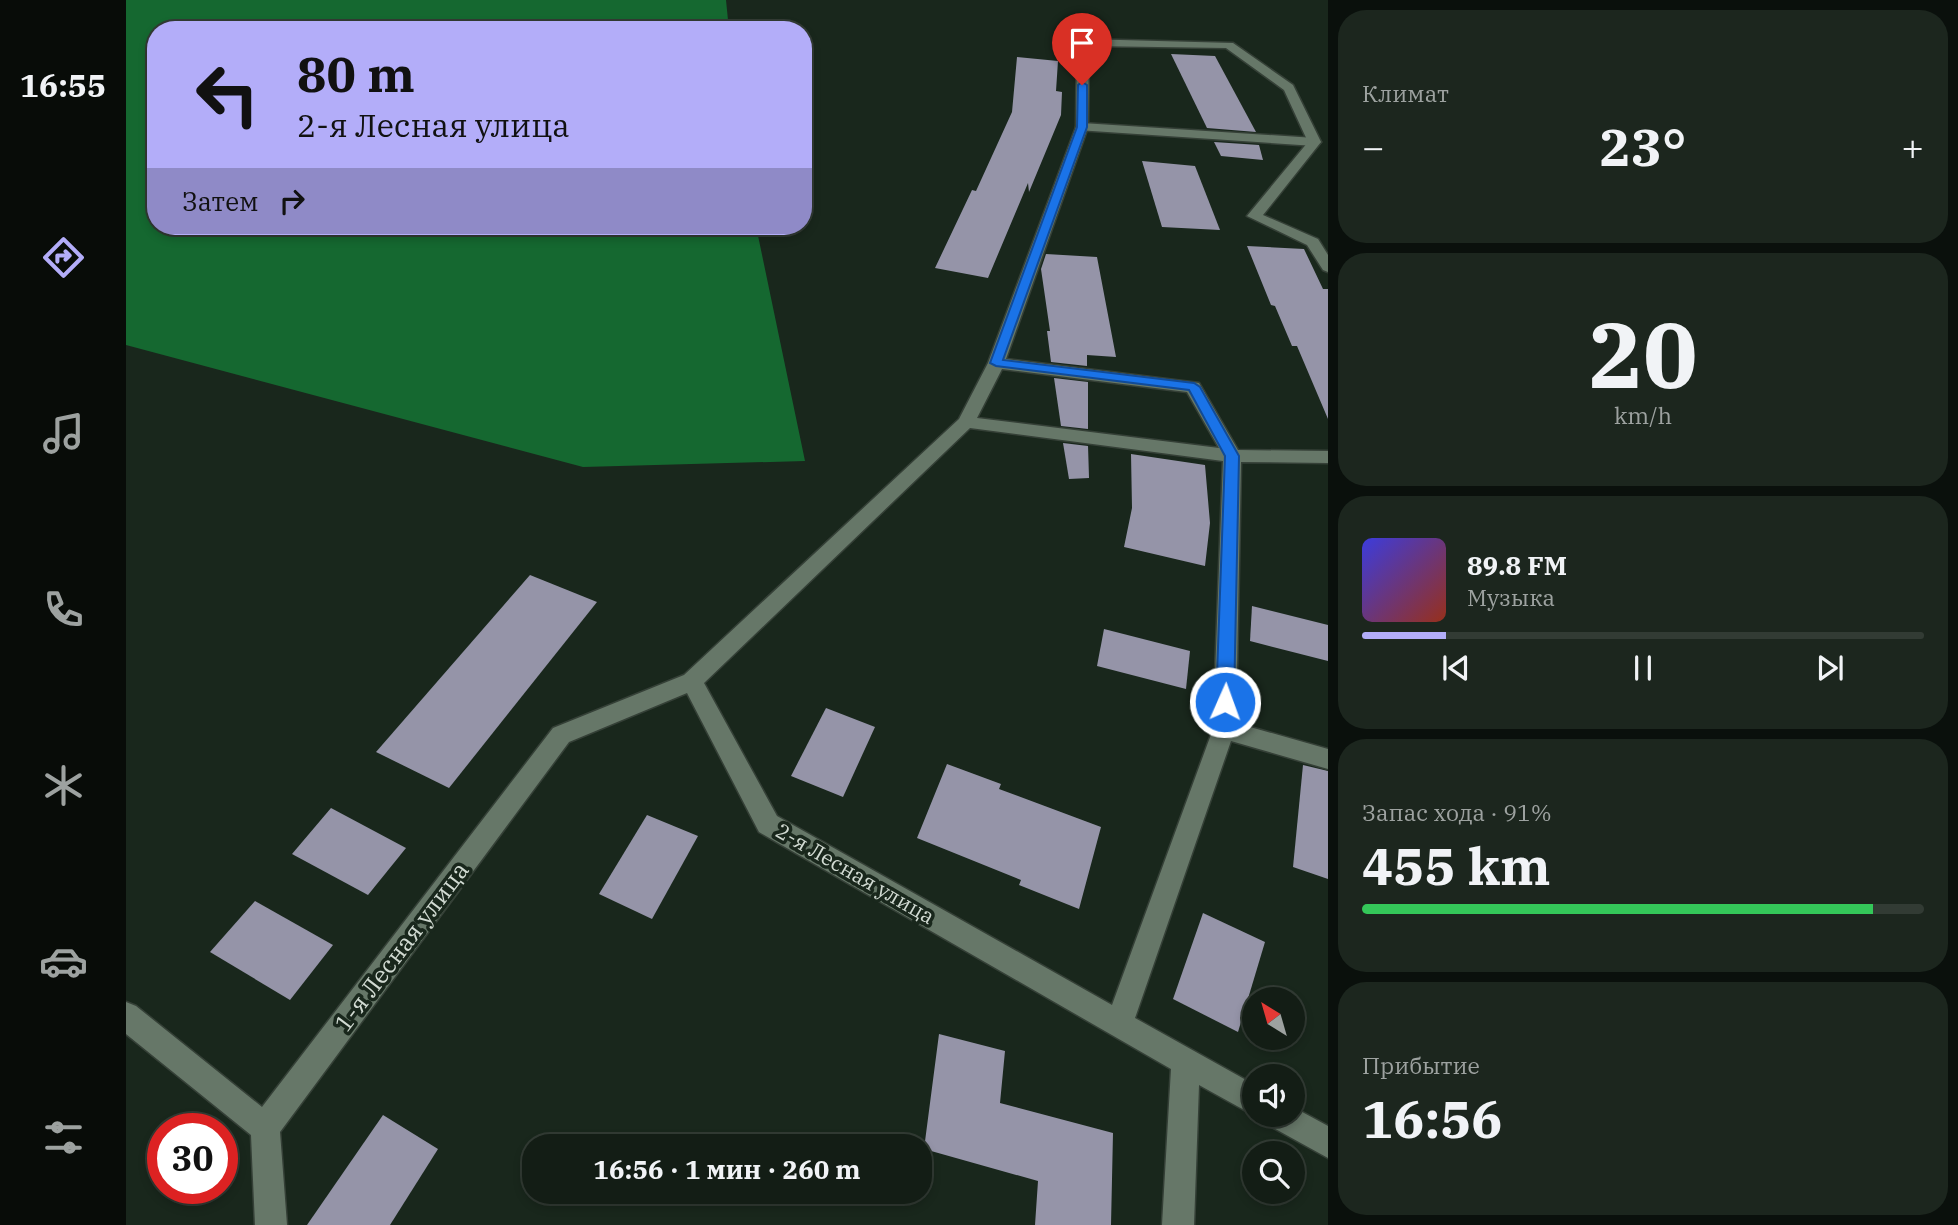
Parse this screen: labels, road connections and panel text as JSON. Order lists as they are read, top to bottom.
{
  "streets": {
    "street": ["2-я Лесная улица", "1-я Лесная улица"]
  },
  "crossings": [
    ["2-я Лесная улица", "1-я Лесная улица"]
  ],
  "north": "top left",
  "page": {
    "tabs": "16:55",
    "tile": [
      "Климат",
      ["20", "km/h"],
      ["Запас хода · 91%", "455 km"],
      ["Прибытие", "16:56"]
    ],
    "turn": ["80 m", "2-я Лесная улица"],
    "heat": ["−", "23°", "+"],
    "then": "Затем",
    "song": ["89.8 FM", "Музыка"],
    "limit": "30",
    "trip": "16:56 · 1 мин · 260 m"
  }
}
